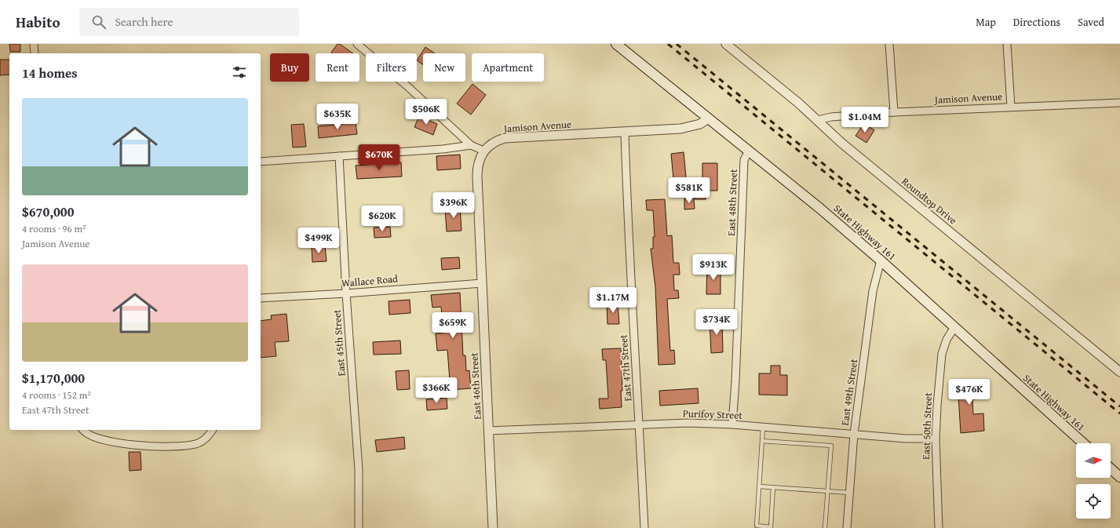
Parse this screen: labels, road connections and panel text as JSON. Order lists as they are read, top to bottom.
{
  "streets": {
    "main road": ["State Highway 161"],
    "street": [
      "Jamison Avenue",
      "Roundtop Drive",
      "East 48th Street",
      "Wallace Road",
      "East 45th Street",
      "East 47th Street",
      "East 46th Street",
      "East 49th Street",
      "Purifoy Street",
      "East 50th Street"
    ]
  },
  "crossings": [
    ["Jamison Avenue", "Roundtop Drive"],
    ["Jamison Avenue", "State Highway 161"],
    ["Jamison Avenue", "East 47th Street"],
    ["Jamison Avenue", "East 46th Street"],
    ["East 48th Street", "State Highway 161"],
    ["East 48th Street", "Purifoy Street"],
    ["State Highway 161", "East 49th Street"],
    ["State Highway 161", "East 50th Street"],
    ["Wallace Road", "East 45th Street"],
    ["Wallace Road", "East 46th Street"],
    ["East 47th Street", "Purifoy Street"],
    ["East 46th Street", "Purifoy Street"],
    ["East 49th Street", "Purifoy Street"],
    ["Purifoy Street", "East 50th Street"]
  ],
  "north": "right",
  "page": {
    "header": "Habito",
    "search": "Search here",
    "nav": ["Map", "Directions", "Saved"],
    "chip": [
      "Buy",
      "Rent",
      "Filters",
      "New",
      "Apartment"
    ],
    "heading": "14 homes",
    "list": [
      {
        "name": "$670,000",
        "note": "4 rooms · 96 m² · Jamison Avenue"
      },
      {
        "name": "$1,170,000",
        "note": "4 rooms · 152 m² · East 47th Street"
      }
    ],
    "price": [
      "$506K",
      "$635K",
      "$1.04M",
      "$670K",
      "$581K",
      "$396K",
      "$620K",
      "$499K",
      "$913K",
      "$1.17M",
      "$734K",
      "$659K",
      "$366K",
      "$476K"
    ]
  }
}
